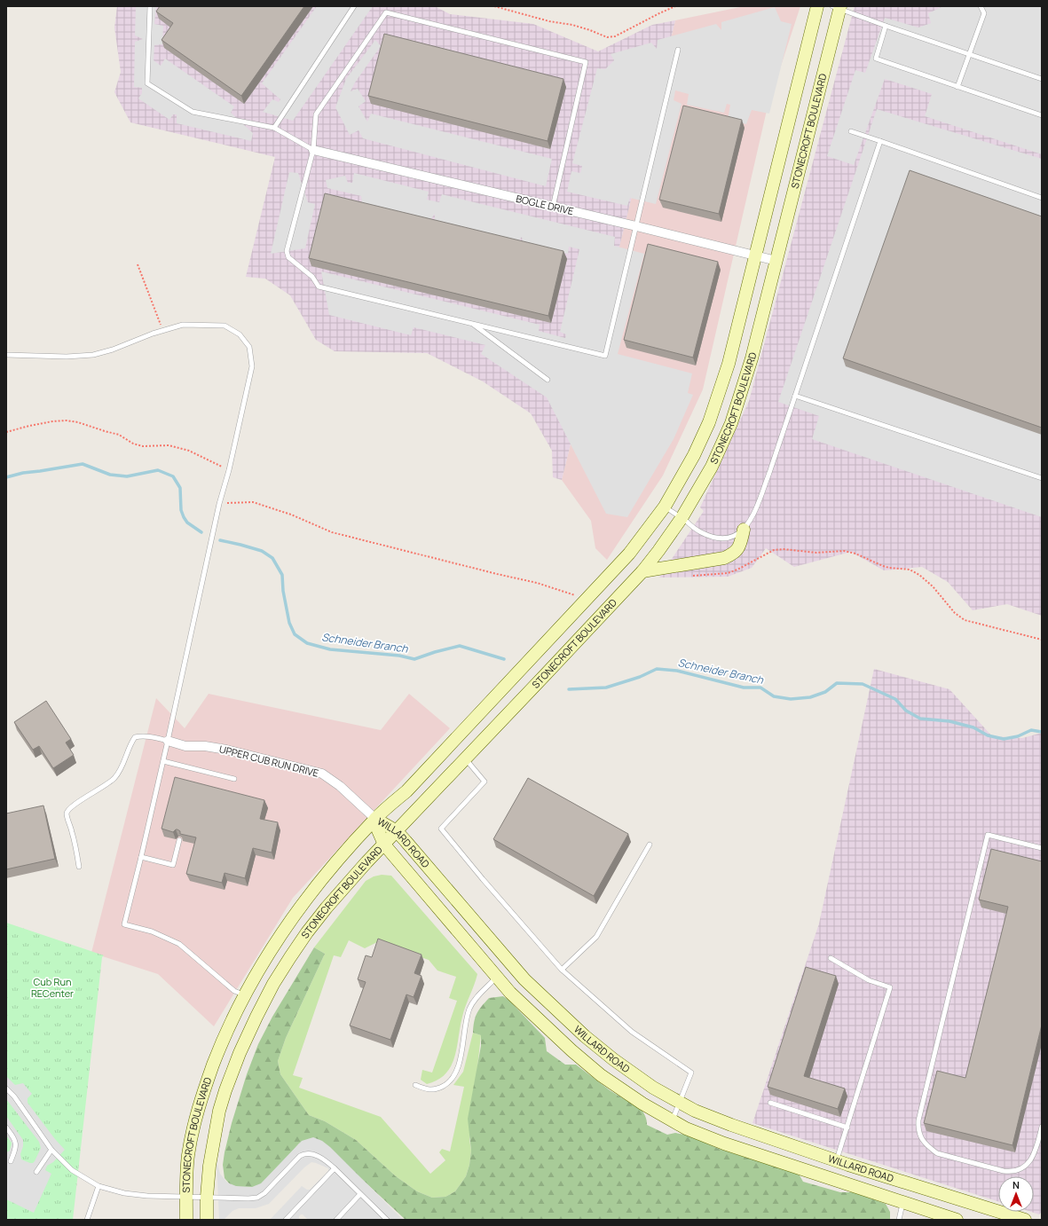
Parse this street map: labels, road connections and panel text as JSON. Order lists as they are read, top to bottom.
{
  "streets": {
    "main road": ["STONECROFT BOULEVARD", "WILLARD ROAD"],
    "street": ["BOGLE DRIVE", "UPPER CUB RUN DRIVE"]
  },
  "crossings": [
    ["STONECROFT BOULEVARD", "BOGLE DRIVE"],
    ["STONECROFT BOULEVARD", "UPPER CUB RUN DRIVE"],
    ["STONECROFT BOULEVARD", "WILLARD ROAD"],
    ["UPPER CUB RUN DRIVE", "WILLARD ROAD"]
  ],
  "water": ["Schneider Branch"],
  "parks": ["Cub Run RECenter"],
  "north": "top"
}
